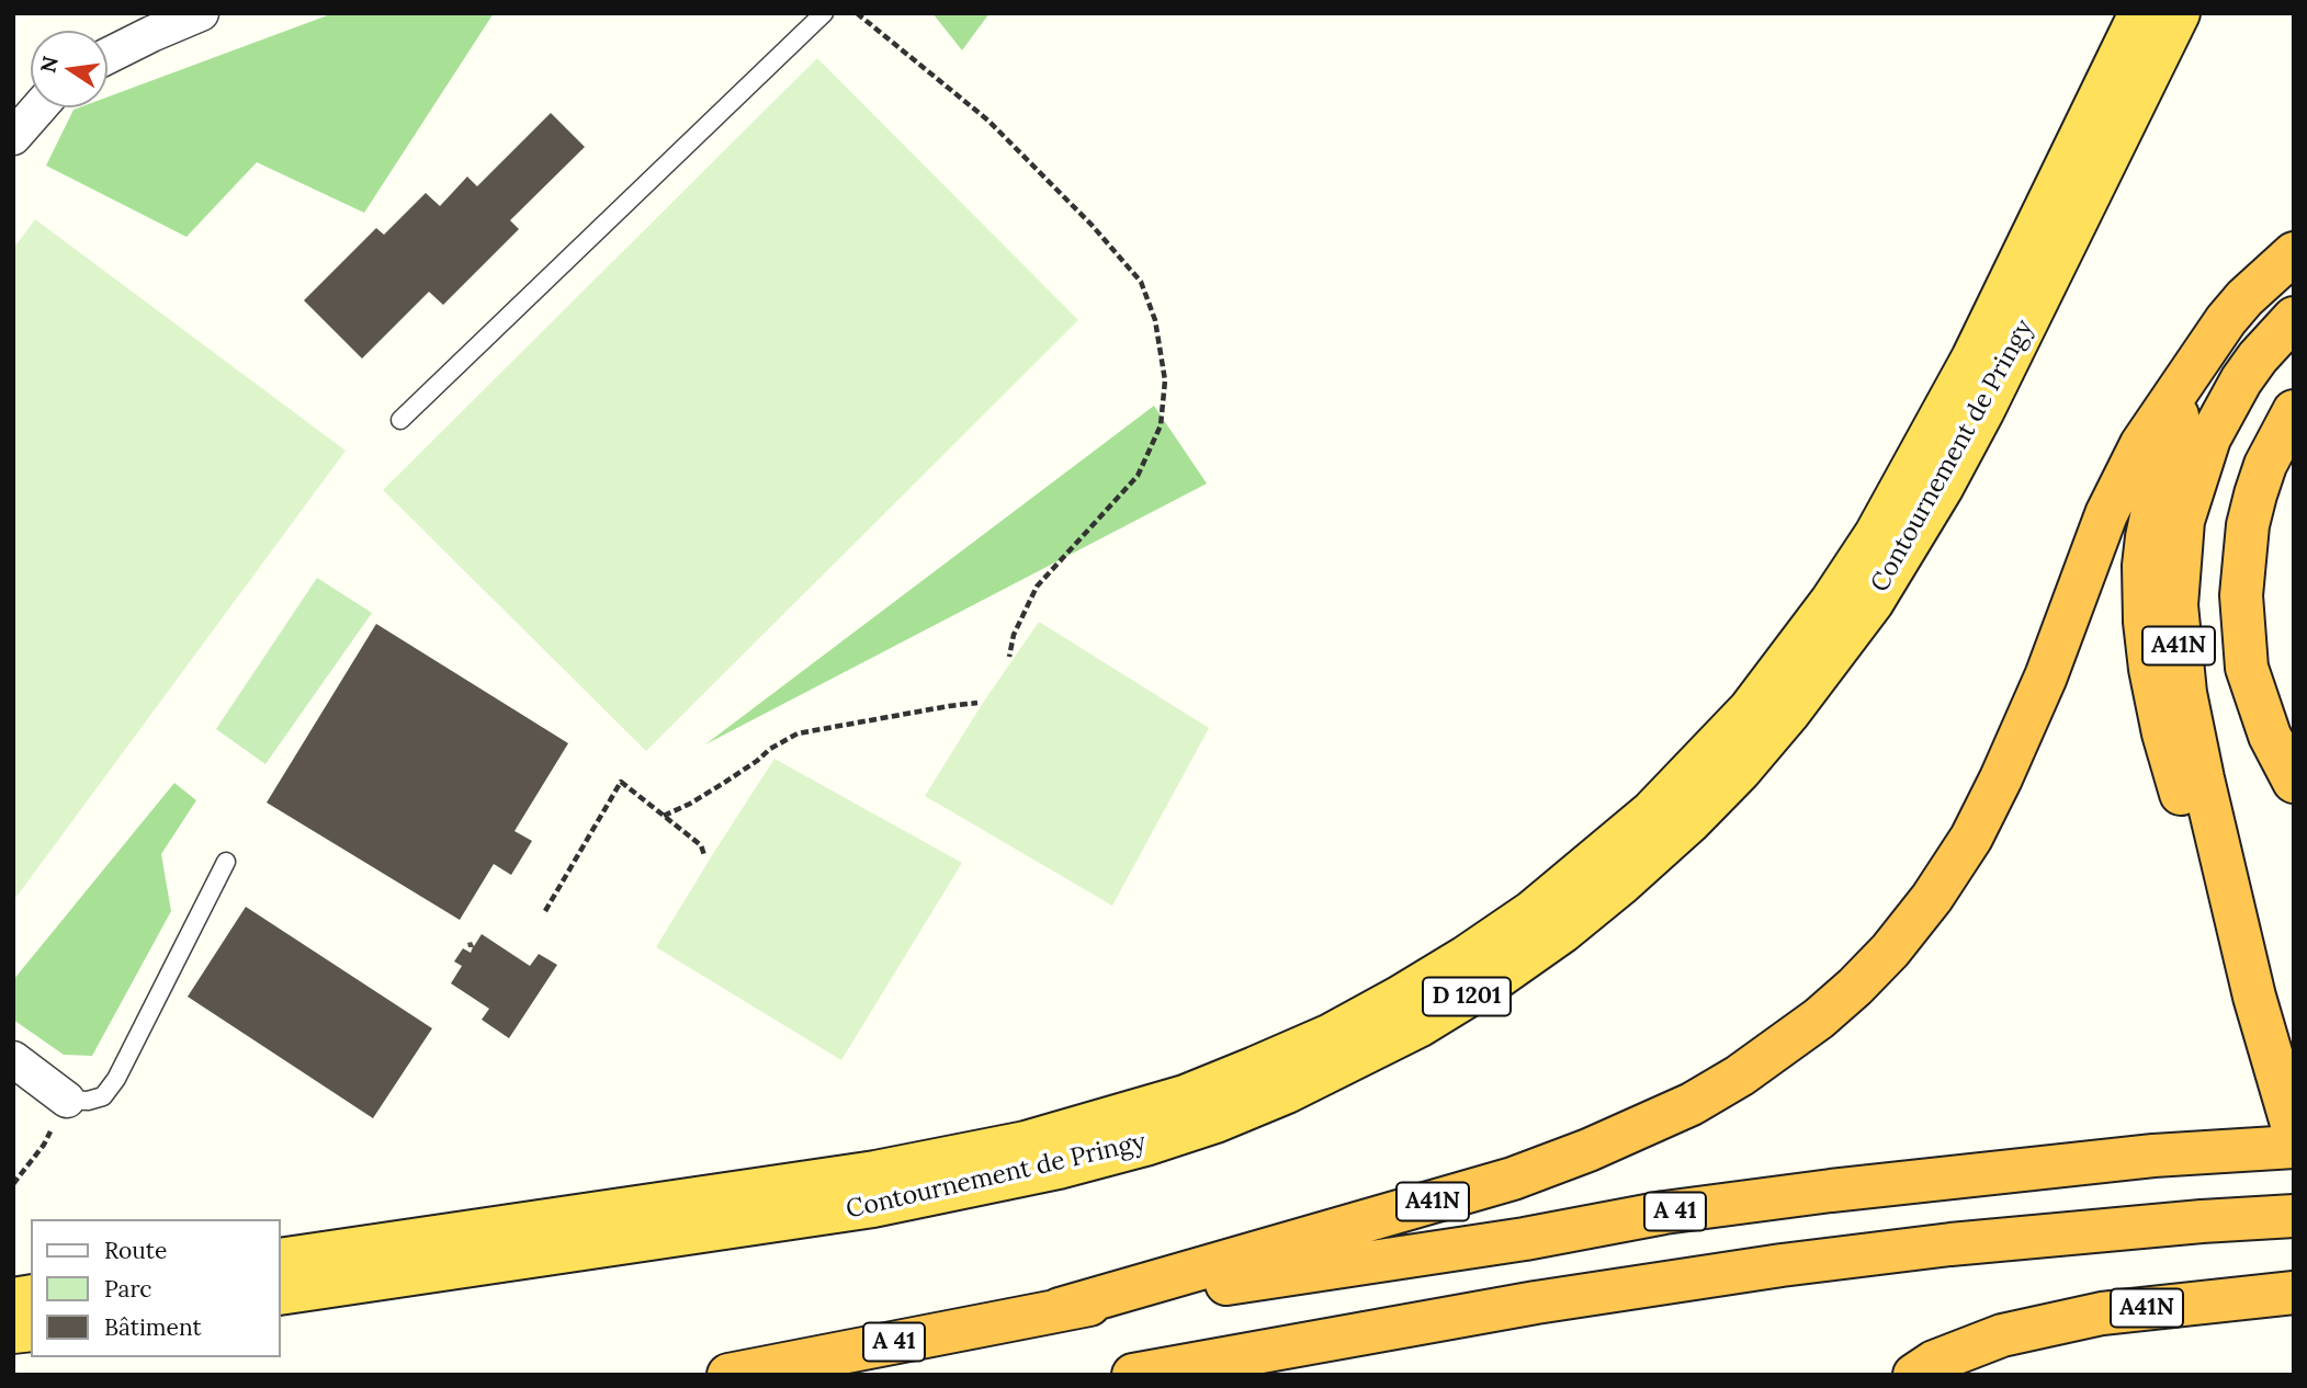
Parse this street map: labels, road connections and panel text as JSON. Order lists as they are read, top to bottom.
{
  "streets": {
    "highway": [
      "Contournement de Pringy",
      "A41N",
      "D 1201",
      "A 41"
    ]
  },
  "crossings": [
    ["A41N", "A 41"]
  ],
  "legend": ["Route", "Parc", "Bâtiment"],
  "north": "left"
}
